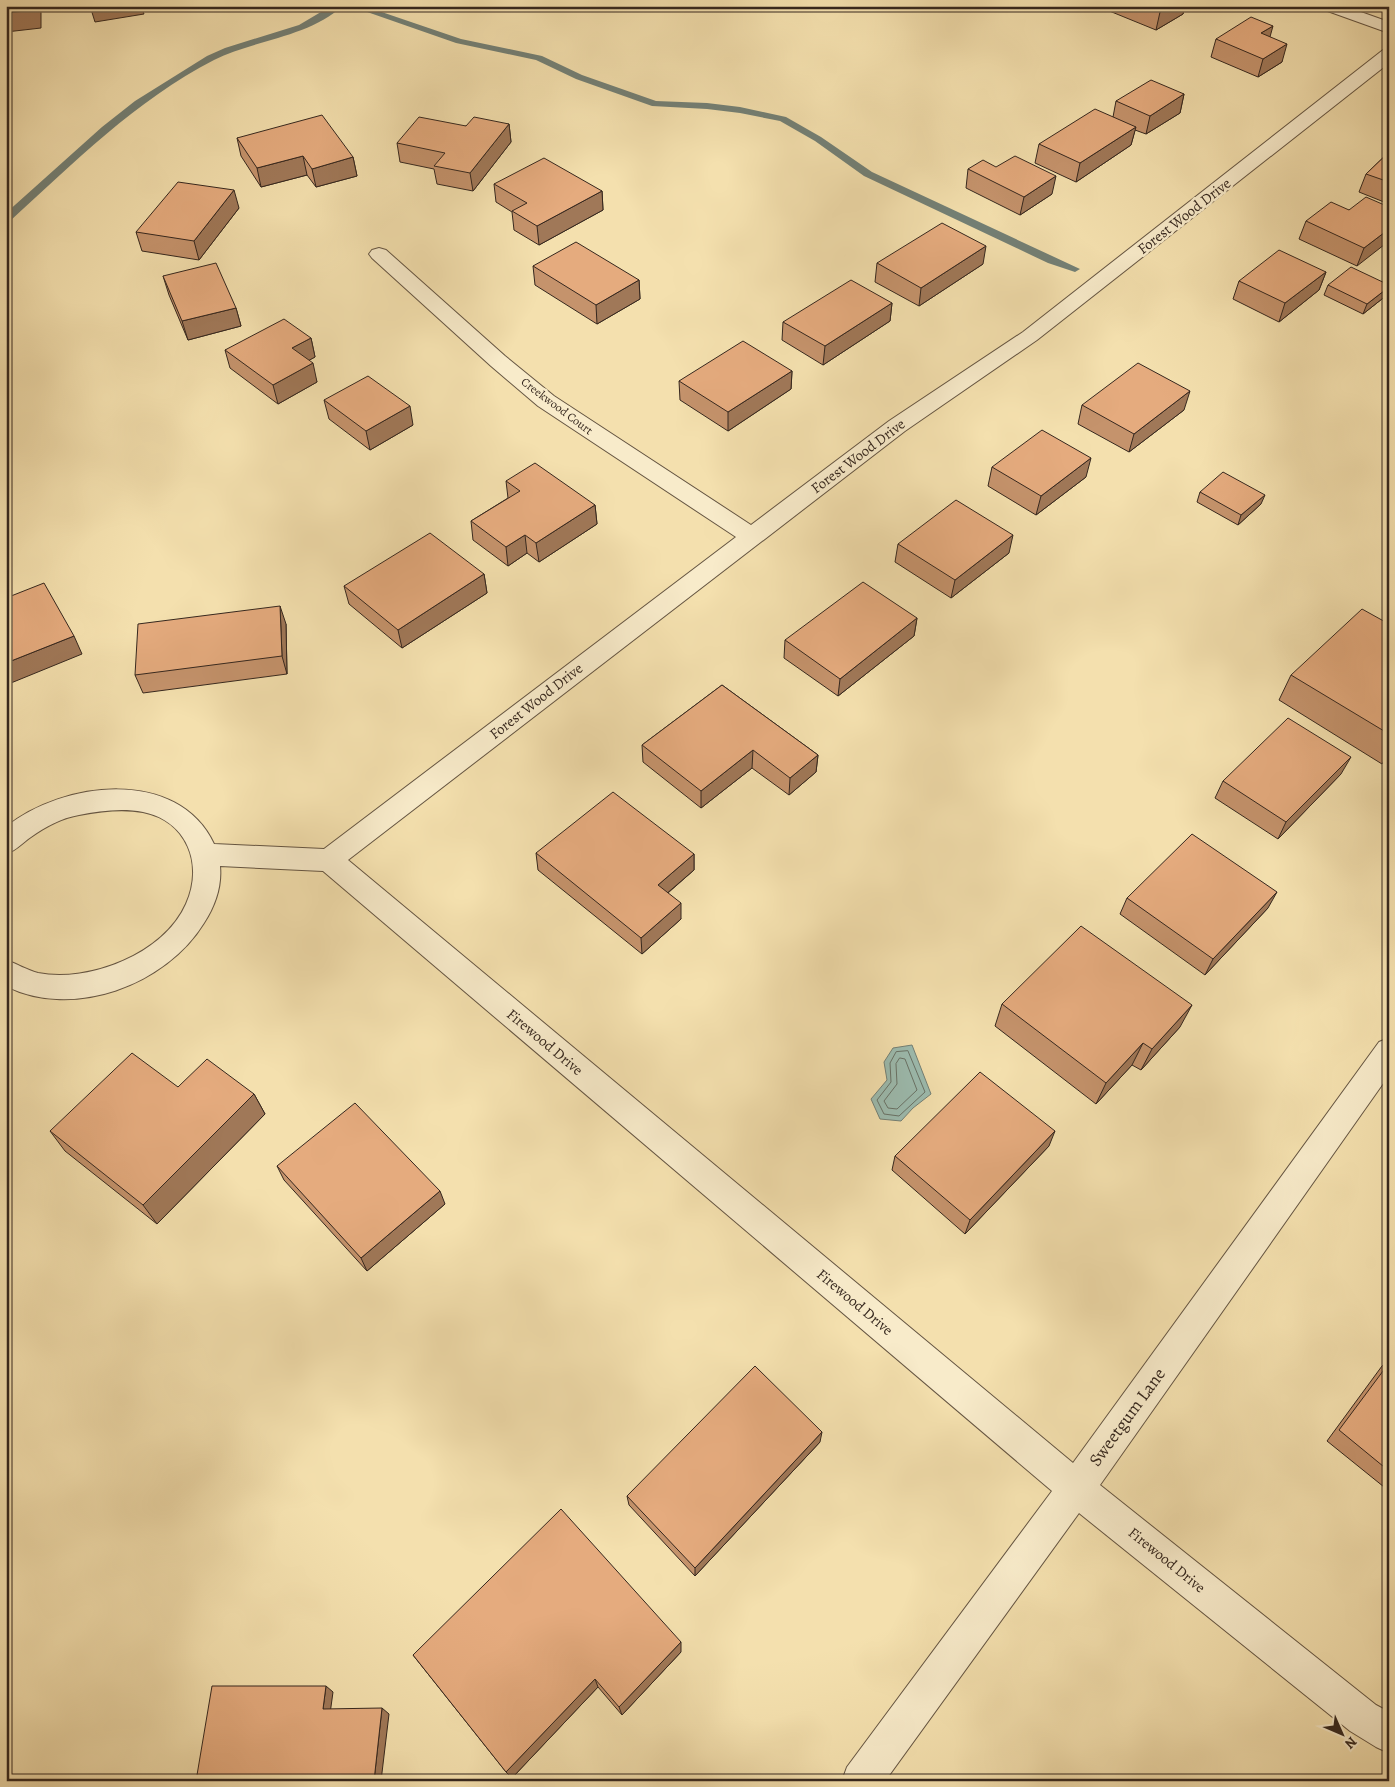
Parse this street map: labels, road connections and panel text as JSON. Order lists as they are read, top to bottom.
{
  "streets": {
    "street": [
      "Forest Wood Drive",
      "Creekwood Court",
      "Firewood Drive",
      "Sweetgum Lane"
    ]
  },
  "crossings": [
    ["Forest Wood Drive", "Creekwood Court"],
    ["Forest Wood Drive", "Firewood Drive"],
    ["Firewood Drive", "Sweetgum Lane"]
  ],
  "north": "bottom right"
}
